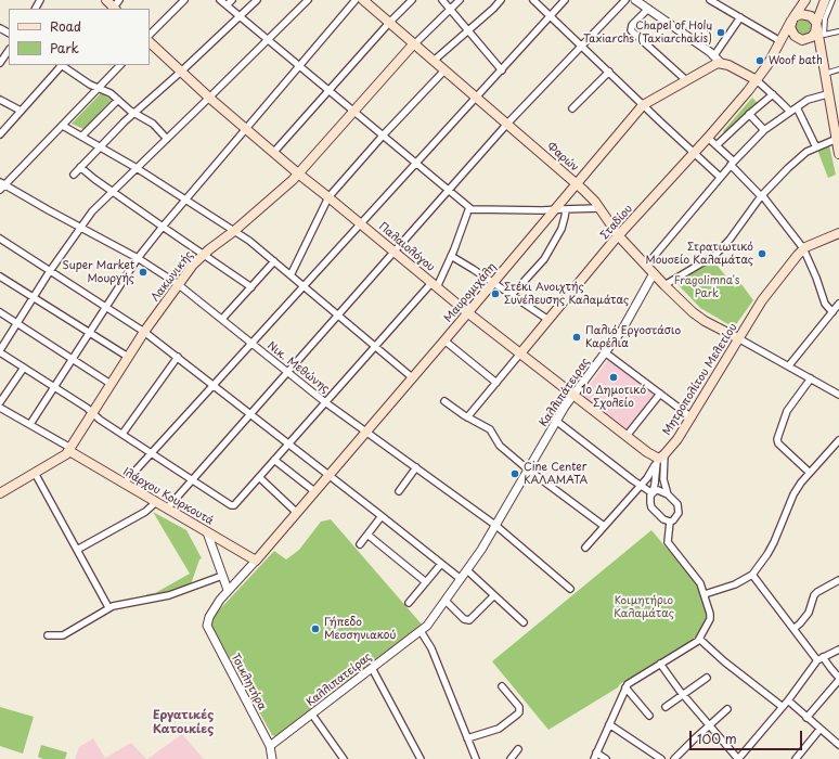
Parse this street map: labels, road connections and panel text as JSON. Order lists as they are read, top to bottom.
{
  "streets": {
    "main road": [
      "Φαρών",
      "Σταδίου",
      "Παλαιολόγου",
      "Λακωνικής",
      "Μαυρομιχάλη",
      "Μητροπολίτου Μελετίου",
      "Ιλάρχου Κουρκουτά"
    ],
    "street": [
      "Νικ. Μεθώνης",
      "Καλλιπάτειρας",
      "Καλλιπατείρας",
      "Τσικλητήρα"
    ]
  },
  "crossings": [
    ["Φαρών", "Σταδίου"],
    ["Φαρών", "Λακωνικής"],
    ["Φαρών", "Μαυρομιχάλη"],
    ["Φαρών", "Μητροπολίτου Μελετίου"],
    ["Φαρών", "Καλλιπάτειρας"],
    ["Σταδίου", "Παλαιολόγου"],
    ["Παλαιολόγου", "Λακωνικής"],
    ["Παλαιολόγου", "Μαυρομιχάλη"],
    ["Παλαιολόγου", "Μητροπολίτου Μελετίου"],
    ["Παλαιολόγου", "Καλλιπάτειρας"],
    ["Λακωνικής", "Νικ. Μεθώνης"],
    ["Λακωνικής", "Ιλάρχου Κουρκουτά"],
    ["Μαυρομιχάλη", "Νικ. Μεθώνης"],
    ["Μαυρομιχάλη", "Ιλάρχου Κουρκουτά"],
    ["Νικ. Μεθώνης", "Καλλιπάτειρας"],
    ["Νικ. Μεθώνης", "Καλλιπατείρας"],
    ["Καλλιπάτειρας", "Καλλιπατείρας"],
    ["Καλλιπατείρας", "Τσικλητήρα"]
  ],
  "districts": ["Εργατικές Κατοικίες"],
  "parks": ["Fragolimna's Park", "Κοιμητήριο Καλαμάτας"],
  "places": [
    "Chapel of Holy Taxiarchs (Taxiarchakis)",
    "Woof bath",
    "Στρατιωτικό Μουσείο Καλαμάτας",
    "Super Market Μουργής",
    "Στέκι Ανοιχτής Συνέλευσης Καλαμάτας",
    "Παλιό Εργοστάσιο Καρέλια",
    "1o Δημοτικό Σχολείο",
    "Cine Center ΚΑΛΑΜΑΤΑ",
    "Γήπεδο Μεσσηνιακού"
  ],
  "legend": ["Road", "Park"],
  "scale_bar": "100 m"
}
